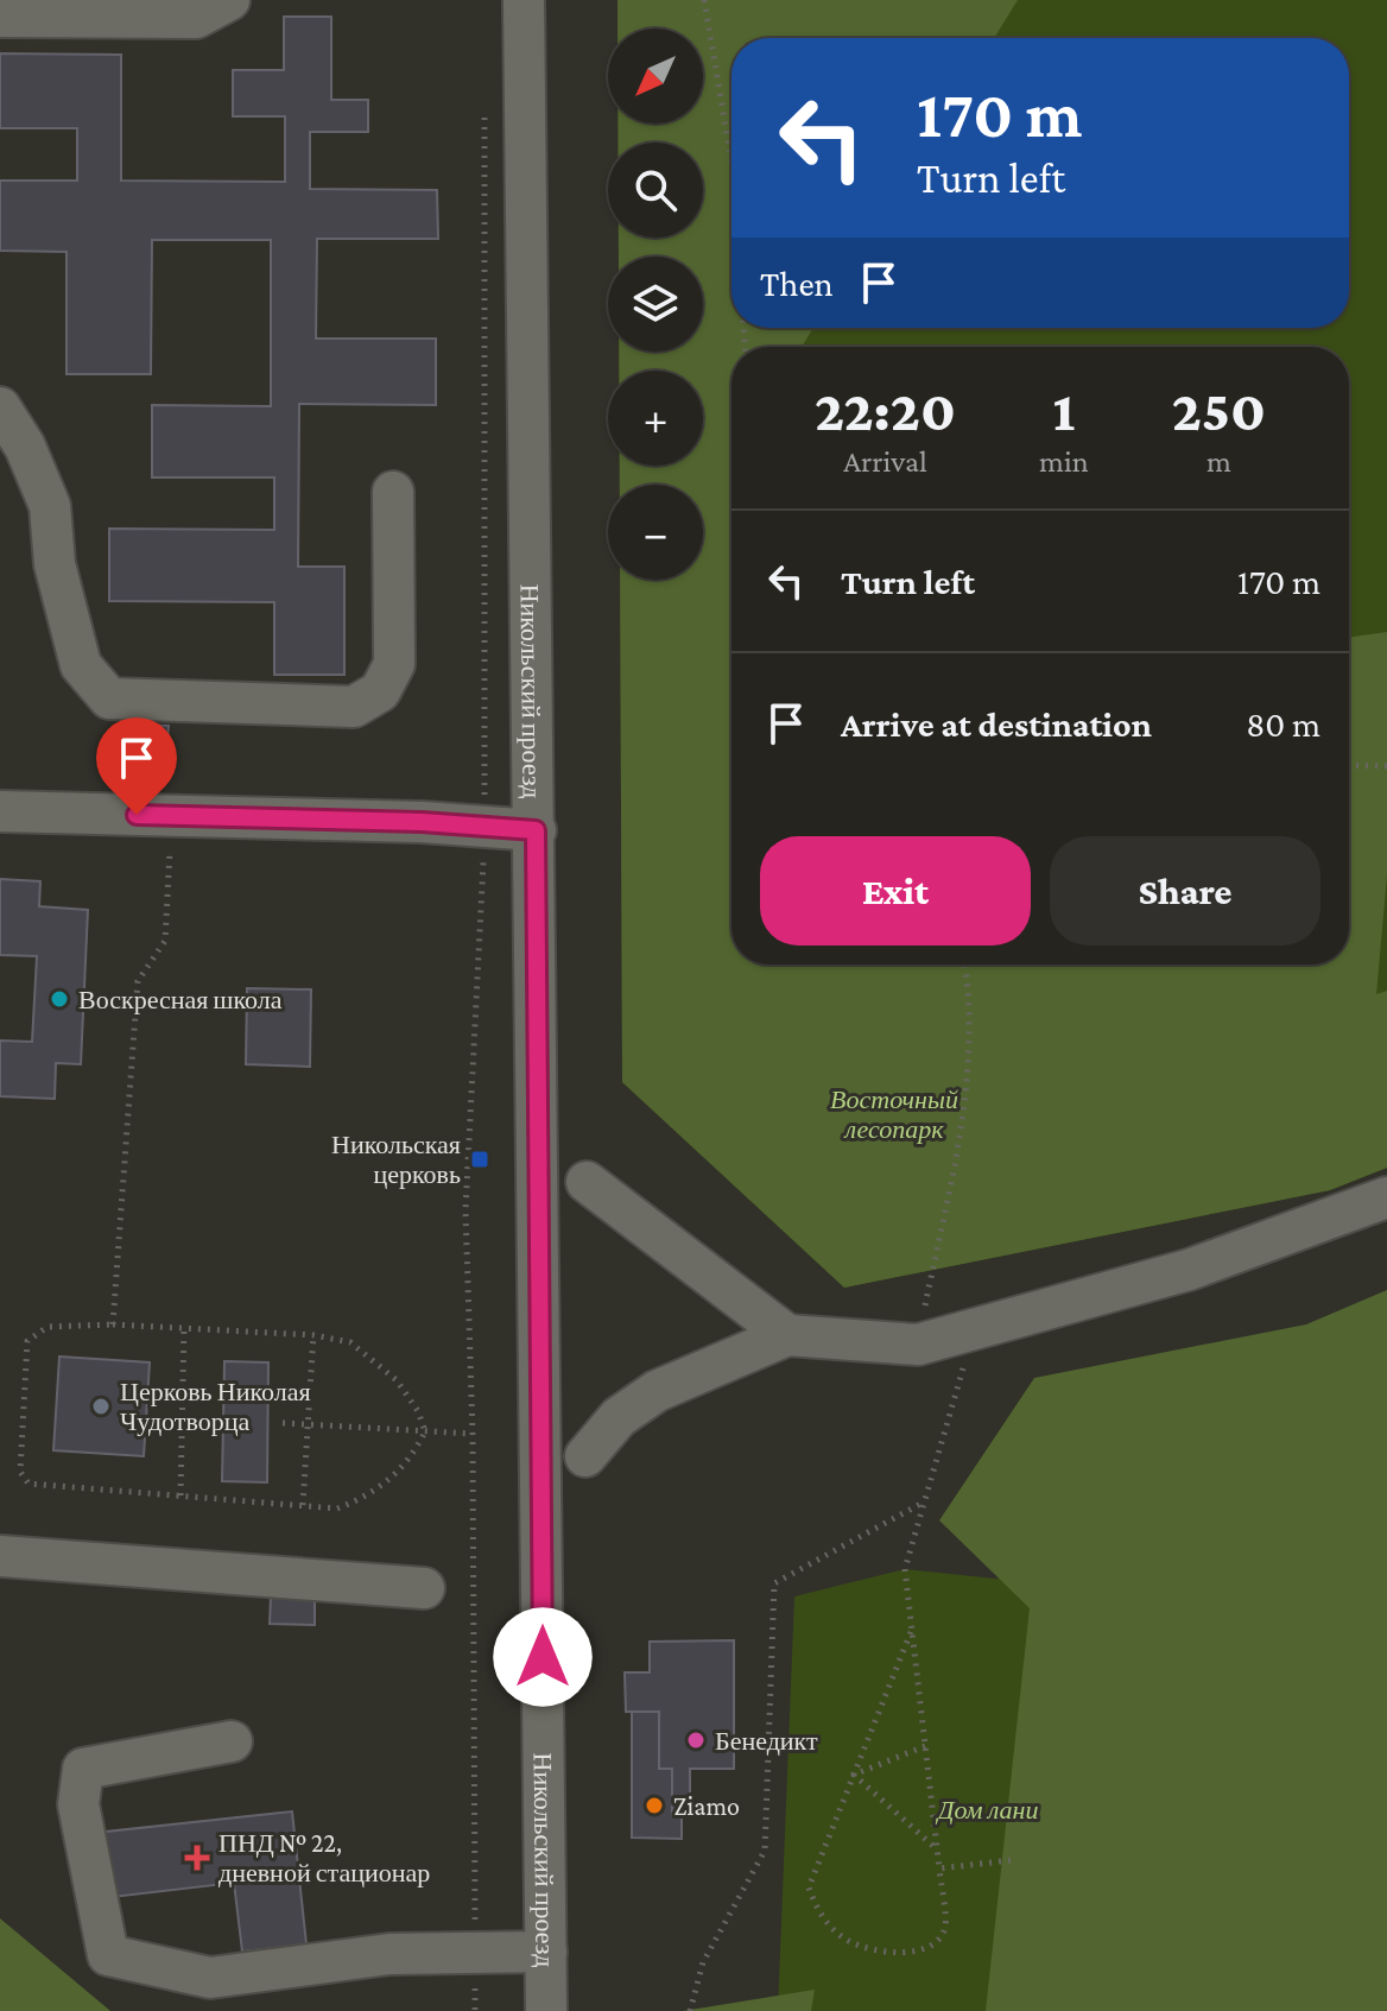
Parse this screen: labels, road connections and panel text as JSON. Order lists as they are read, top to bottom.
{
  "streets": {
    "street": ["Никольский проезд"]
  },
  "parks": ["Восточный лесопарк", "Дом лани"],
  "places": {
    "other": [
      "Воскресная школа",
      "Церковь Николая Чудотворца",
      "Бенедикт",
      "Ziamo"
    ],
    "transit": ["Никольская церковь"],
    "health": ["ПНД № 22, дневной стационар"]
  },
  "north": "bottom left",
  "page": {
    "map_buttons": ["+", "−"],
    "turn": ["170 m", "Turn left"],
    "then": "Then",
    "eta": [
      "22:20",
      "Arrival",
      "1",
      "min",
      "250",
      "m"
    ],
    "list": [
      {
        "name": "Turn left",
        "value": "170 m"
      },
      {
        "name": "Arrive at destination",
        "value": "80 m"
      }
    ],
    "buttons": ["Exit", "Share"]
  }
}
